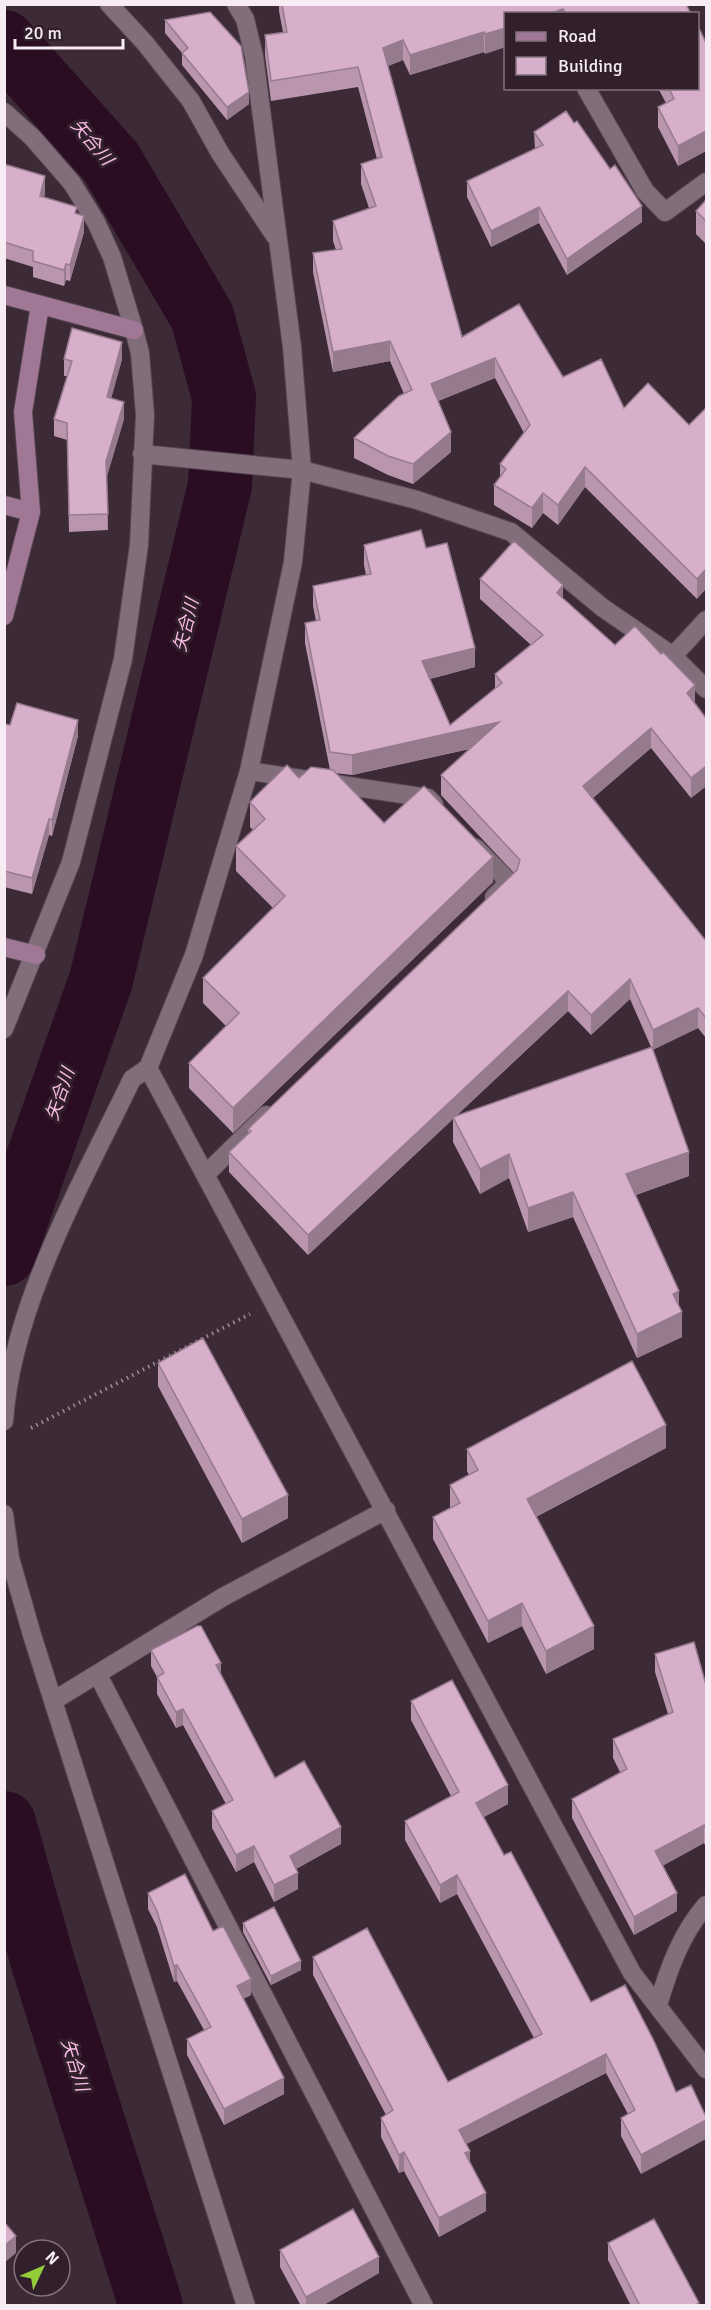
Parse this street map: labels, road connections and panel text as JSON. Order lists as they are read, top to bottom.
{
  "water": ["矢合川"],
  "legend": ["Road", "Building"],
  "scale_bar": "20 m",
  "north": "top right"
}
